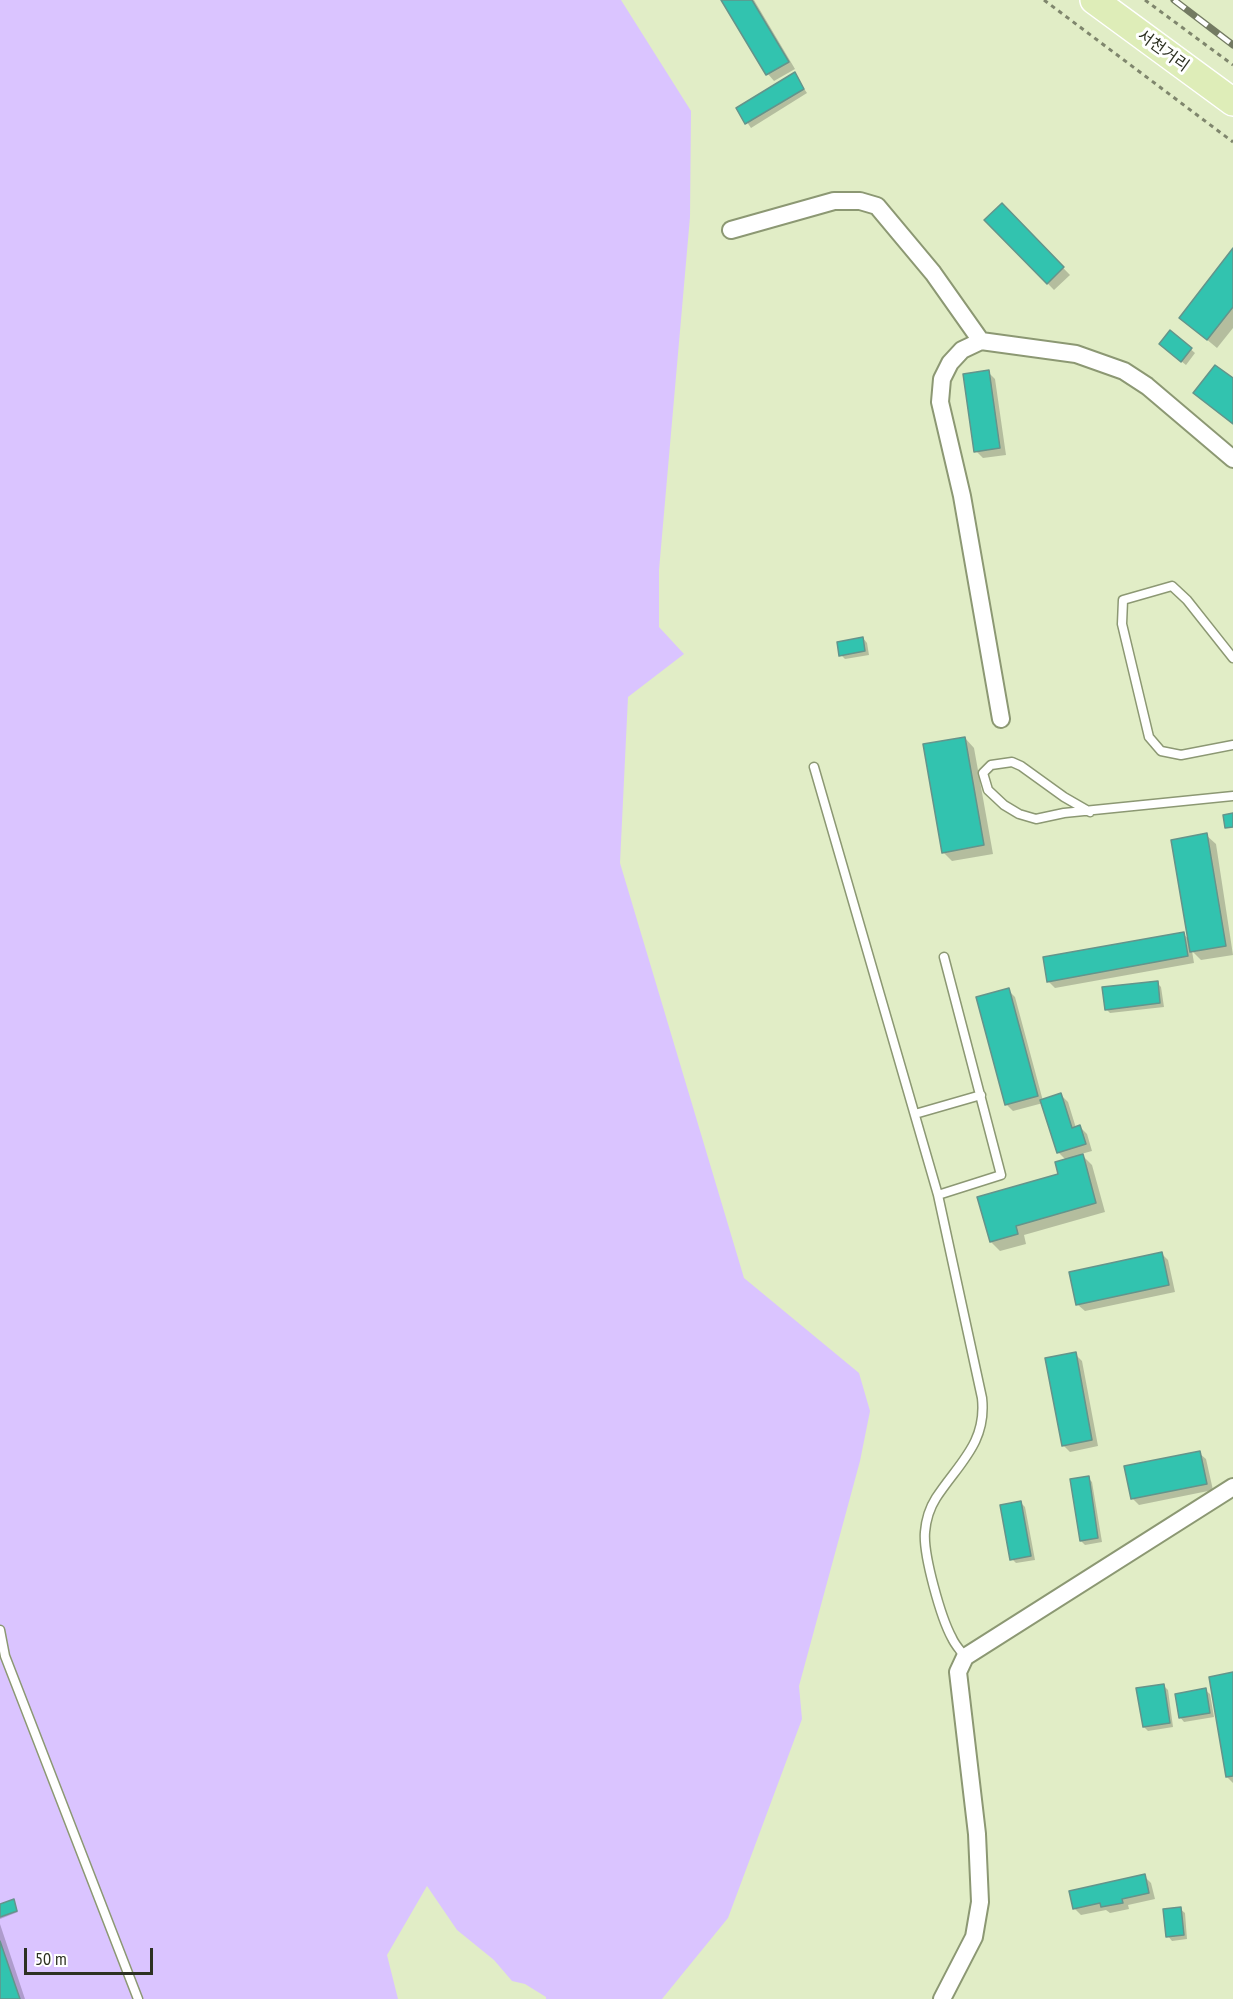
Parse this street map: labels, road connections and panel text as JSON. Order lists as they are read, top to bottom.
{
  "streets": {
    "main road": ["서천거리"]
  },
  "scale_bar": "50 m"
}
